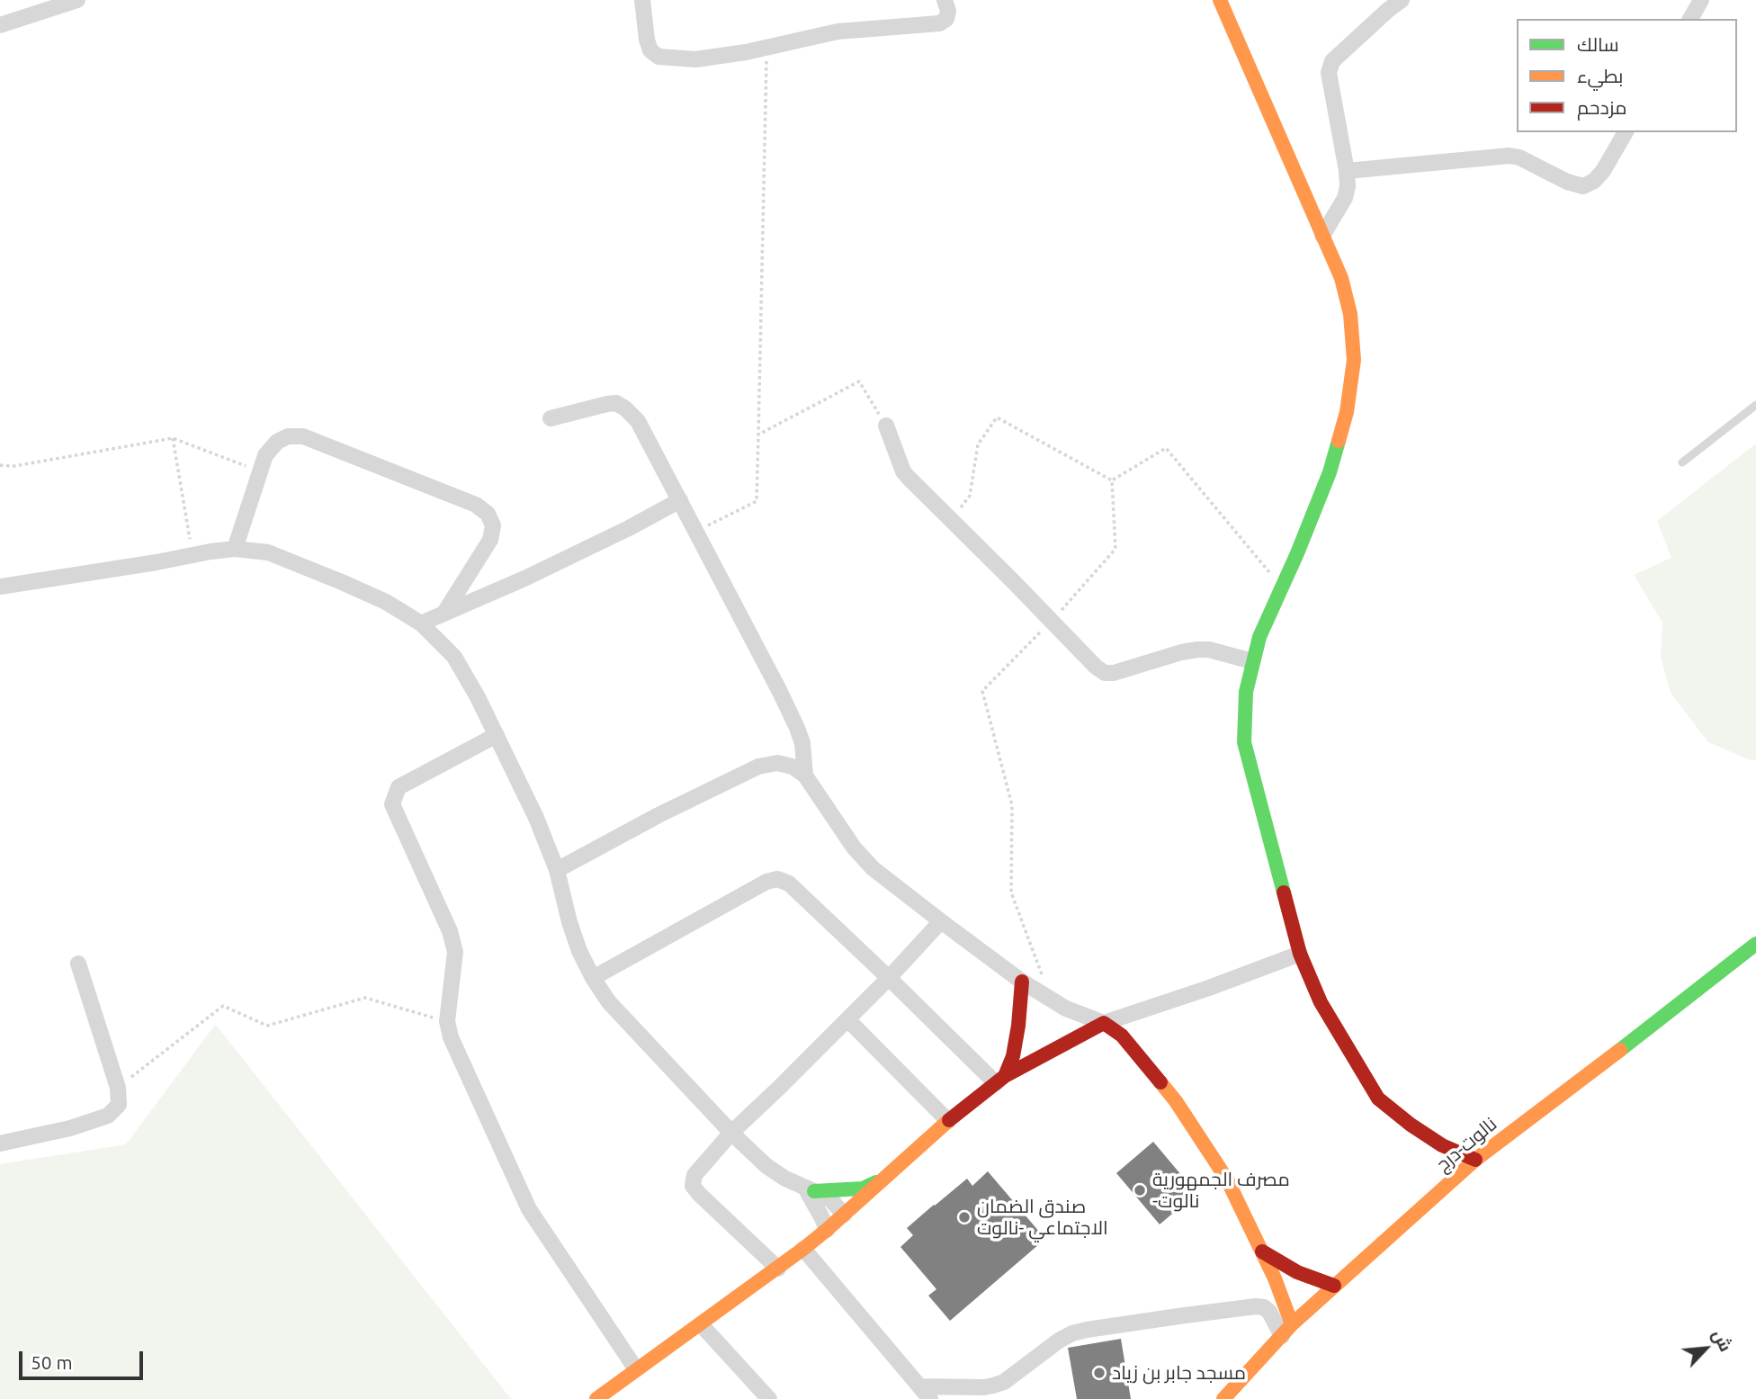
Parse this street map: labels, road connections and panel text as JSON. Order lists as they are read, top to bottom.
{
  "streets": {
    "street": ["نالوت-درج"]
  },
  "places": ["مصرف الجمهورية -نالوت", "صندق الضمان الاجتماعي -نالوت", "مسجد جابر بن زياد"],
  "legend": ["سالك", "بطيء", "مزدحم"],
  "scale_bar": "50 m",
  "north": "top right"
}
